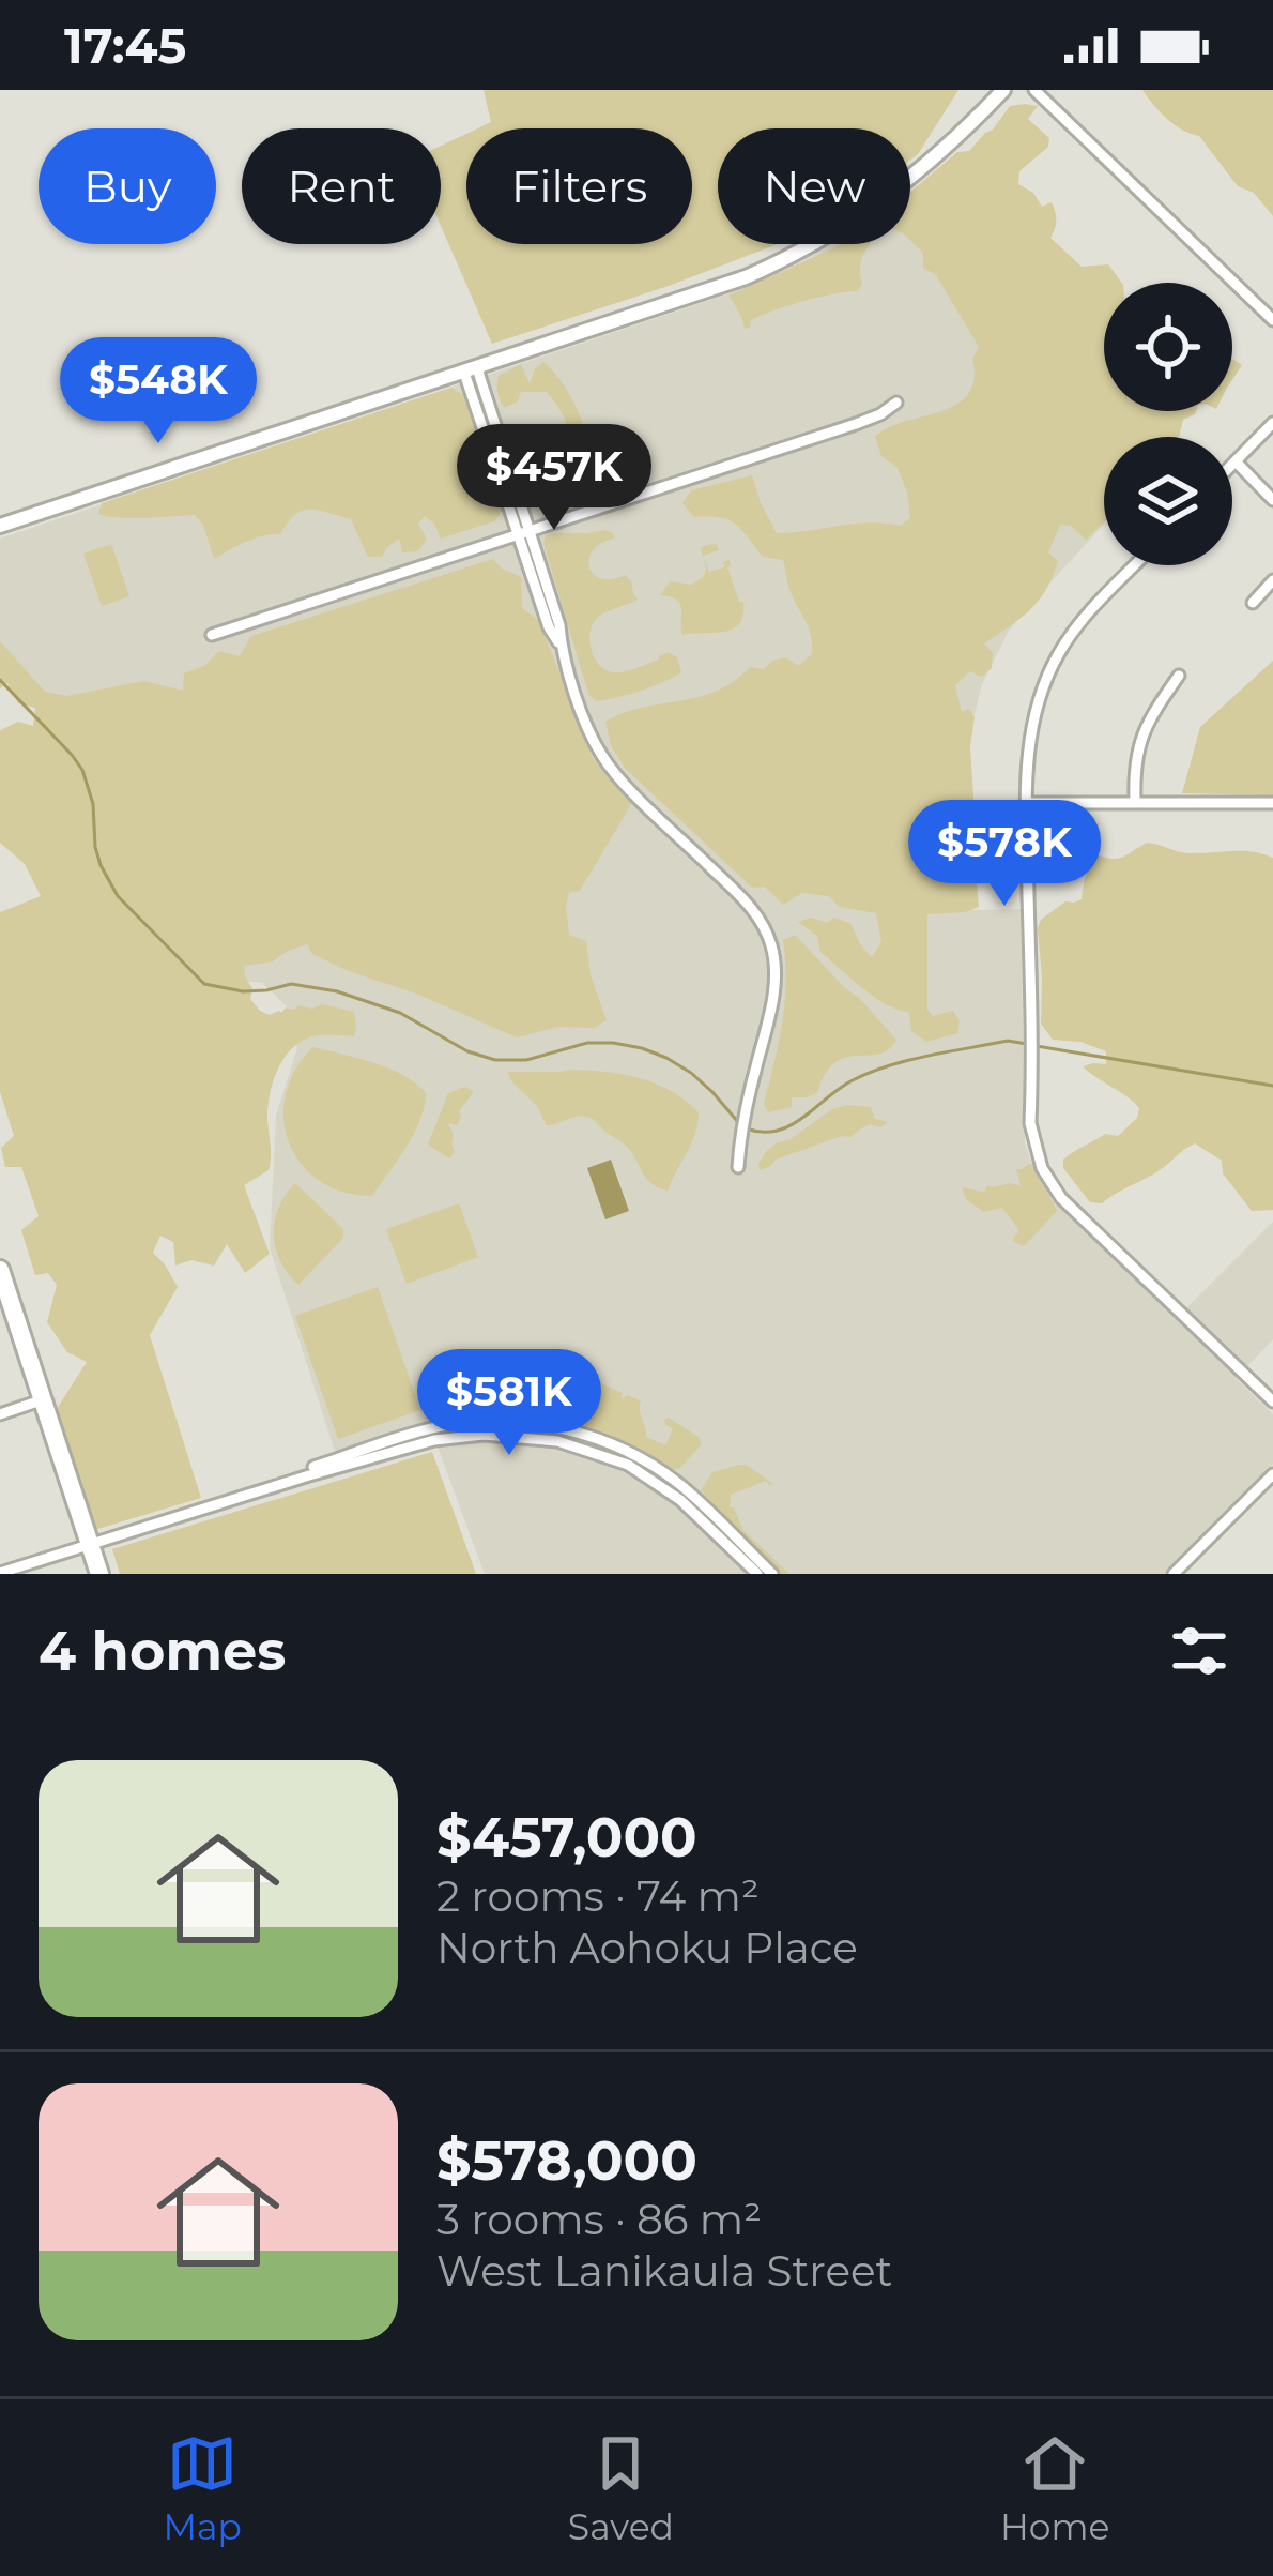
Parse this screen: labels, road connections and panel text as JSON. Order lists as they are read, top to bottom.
{
  "page": {
    "status": "17:45",
    "chip": [
      "Buy",
      "Rent",
      "Filters",
      "New"
    ],
    "price": [
      "$548K",
      "$457K",
      "$578K",
      "$581K"
    ],
    "heading": "4 homes",
    "list": [
      {
        "name": "$457,000",
        "note": "2 rooms · 74 m² · North Aohoku Place"
      },
      {
        "name": "$578,000",
        "note": "3 rooms · 86 m² · West Lanikaula Street"
      }
    ],
    "tabs": ["Map", "Saved", "Home"]
  }
}
